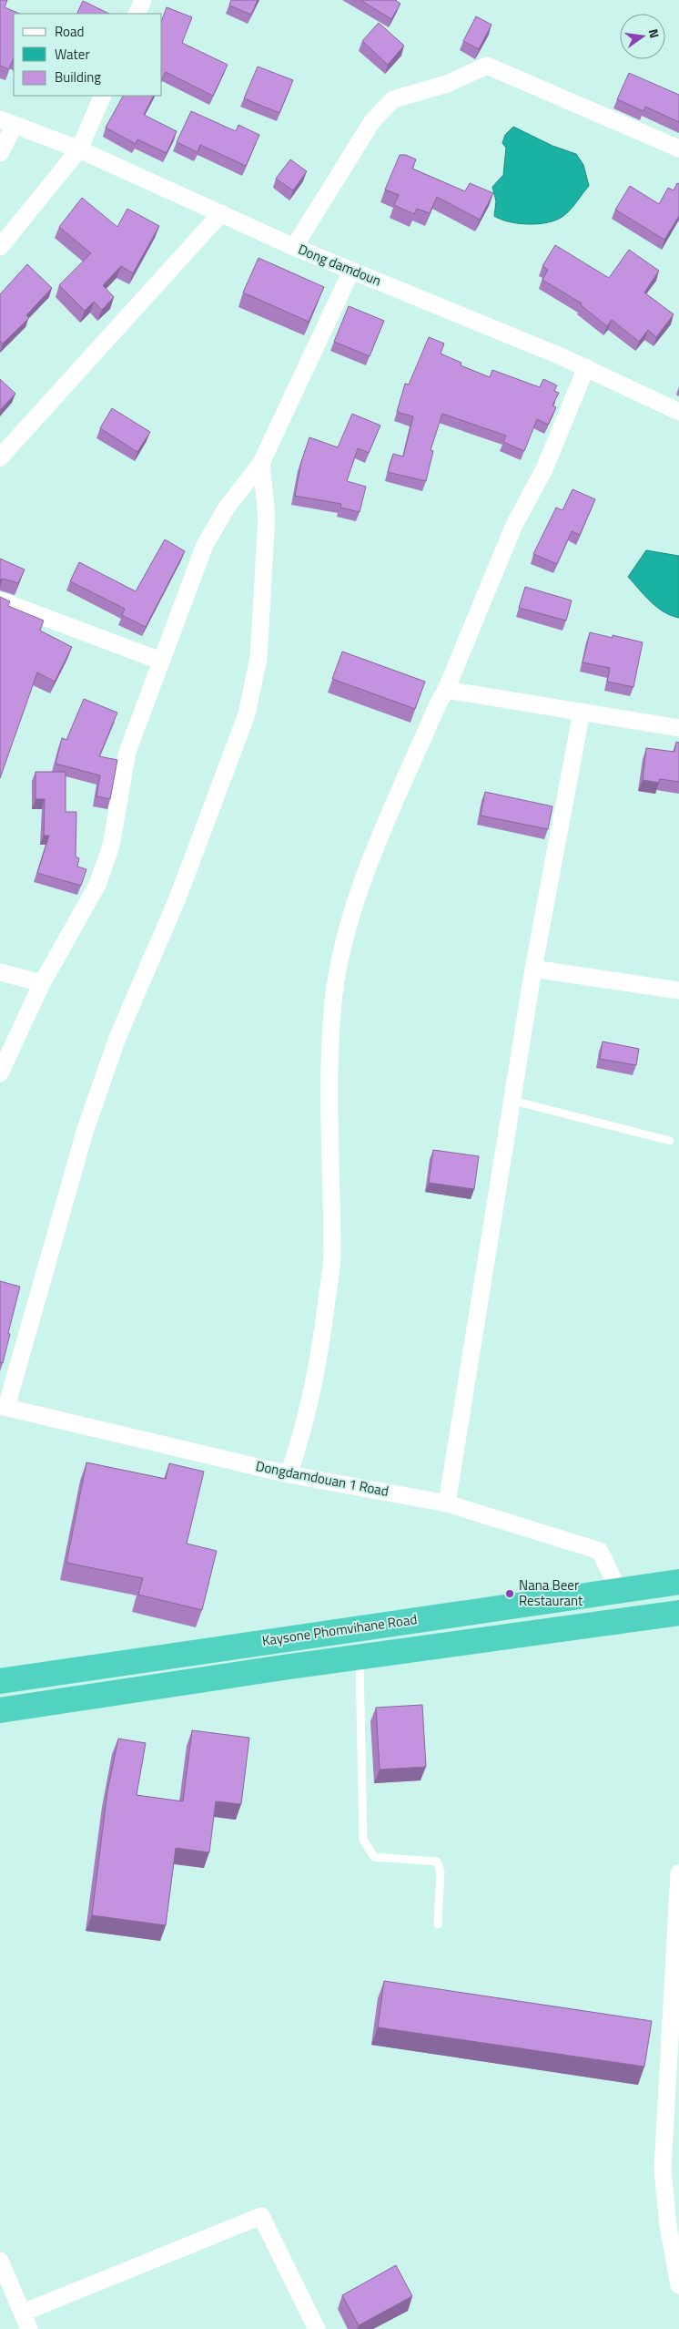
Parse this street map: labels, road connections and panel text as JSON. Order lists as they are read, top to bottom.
{
  "streets": {
    "highway": ["Kaysone Phomvihane Road"],
    "street": ["Dong damdoun", "Dongdamdouan 1 Road"]
  },
  "crossings": [
    ["Dongdamdouan 1 Road", "Kaysone Phomvihane Road"]
  ],
  "places": ["Nana Beer Restaurant"],
  "legend": ["Road", "Water", "Building"],
  "north": "right"
}
